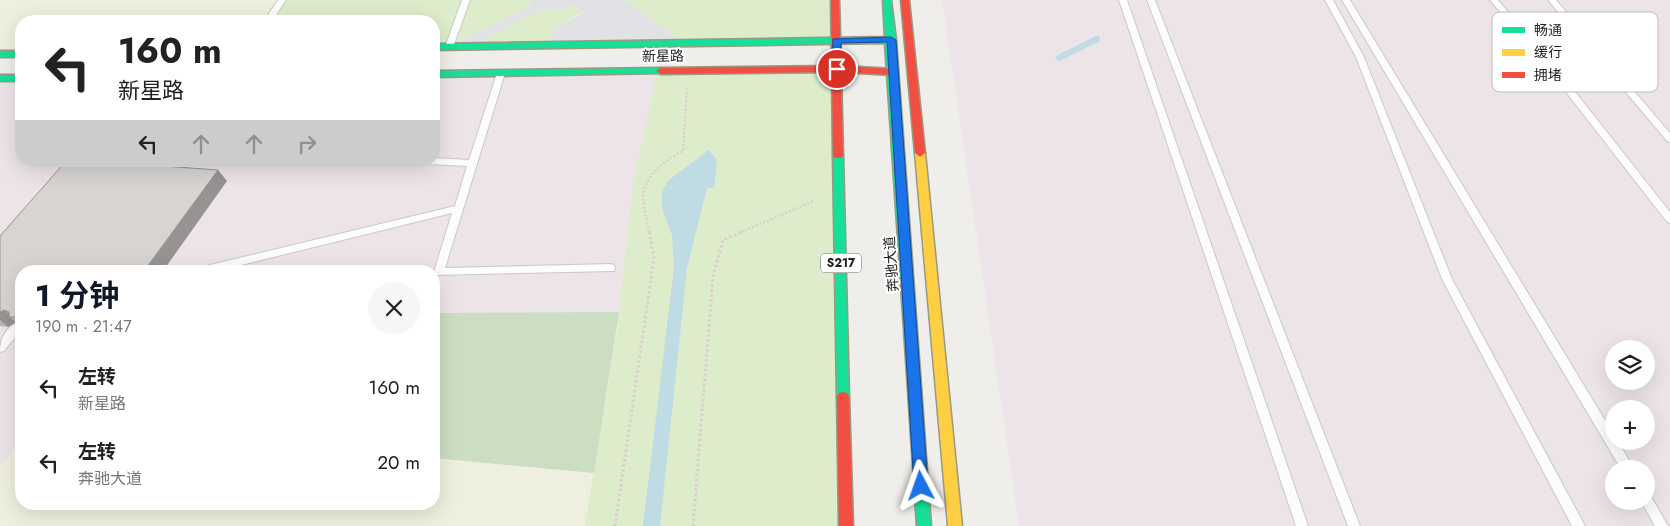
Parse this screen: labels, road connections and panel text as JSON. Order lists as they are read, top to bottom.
{
  "streets": {
    "main road": ["新星路", "S217", "奔驰大道"]
  },
  "crossings": [
    ["新星路", "S217"],
    ["新星路", "奔驰大道"]
  ],
  "legend": ["畅通", "缓行", "拥堵"],
  "page": {
    "turn": ["160 m", "新星路"],
    "heading": ["1 分钟", "190 m · 21:47"],
    "map_buttons": ["+", "−"],
    "list": [
      {
        "name": "左转",
        "note": "新星路",
        "value": "160 m"
      },
      {
        "name": "左转",
        "note": "奔驰大道",
        "value": "20 m"
      }
    ]
  }
}
